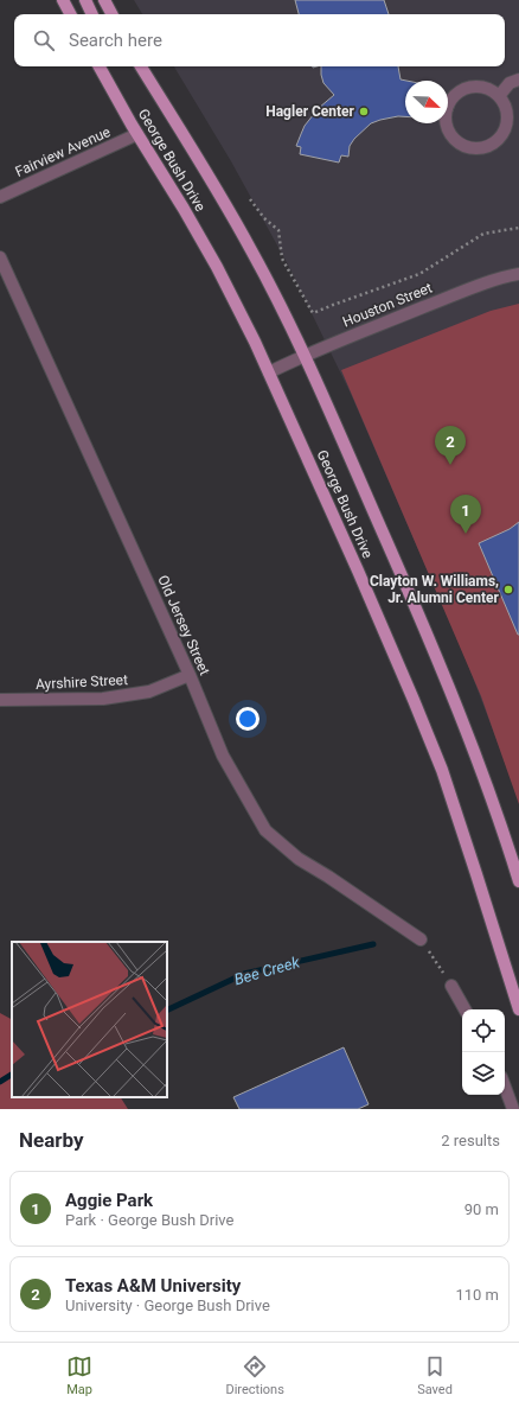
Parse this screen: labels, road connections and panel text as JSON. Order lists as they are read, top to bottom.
{
  "streets": {
    "main road": ["George Bush Drive"],
    "street": [
      "Fairview Avenue",
      "Houston Street",
      "Old Jersey Street",
      "Ayrshire Street"
    ]
  },
  "crossings": [
    ["Fairview Avenue", "George Bush Drive"],
    ["George Bush Drive", "Houston Street"],
    ["Old Jersey Street", "Ayrshire Street"]
  ],
  "water": ["Bee Creek"],
  "places": ["Hagler Center", "Clayton W. Williams, Jr. Alumni Center"],
  "north": "bottom right",
  "page": {
    "search": "Search here",
    "pins": ["2", "1"],
    "heading": ["Nearby", "2 results"],
    "list": [
      {
        "mark": "1",
        "name": "Aggie Park",
        "note": "Park · George Bush Drive",
        "value": "90 m"
      },
      {
        "mark": "2",
        "name": "Texas A&M University",
        "note": "University · George Bush Drive",
        "value": "110 m"
      }
    ],
    "nav": ["Map", "Directions", "Saved"]
  }
}
